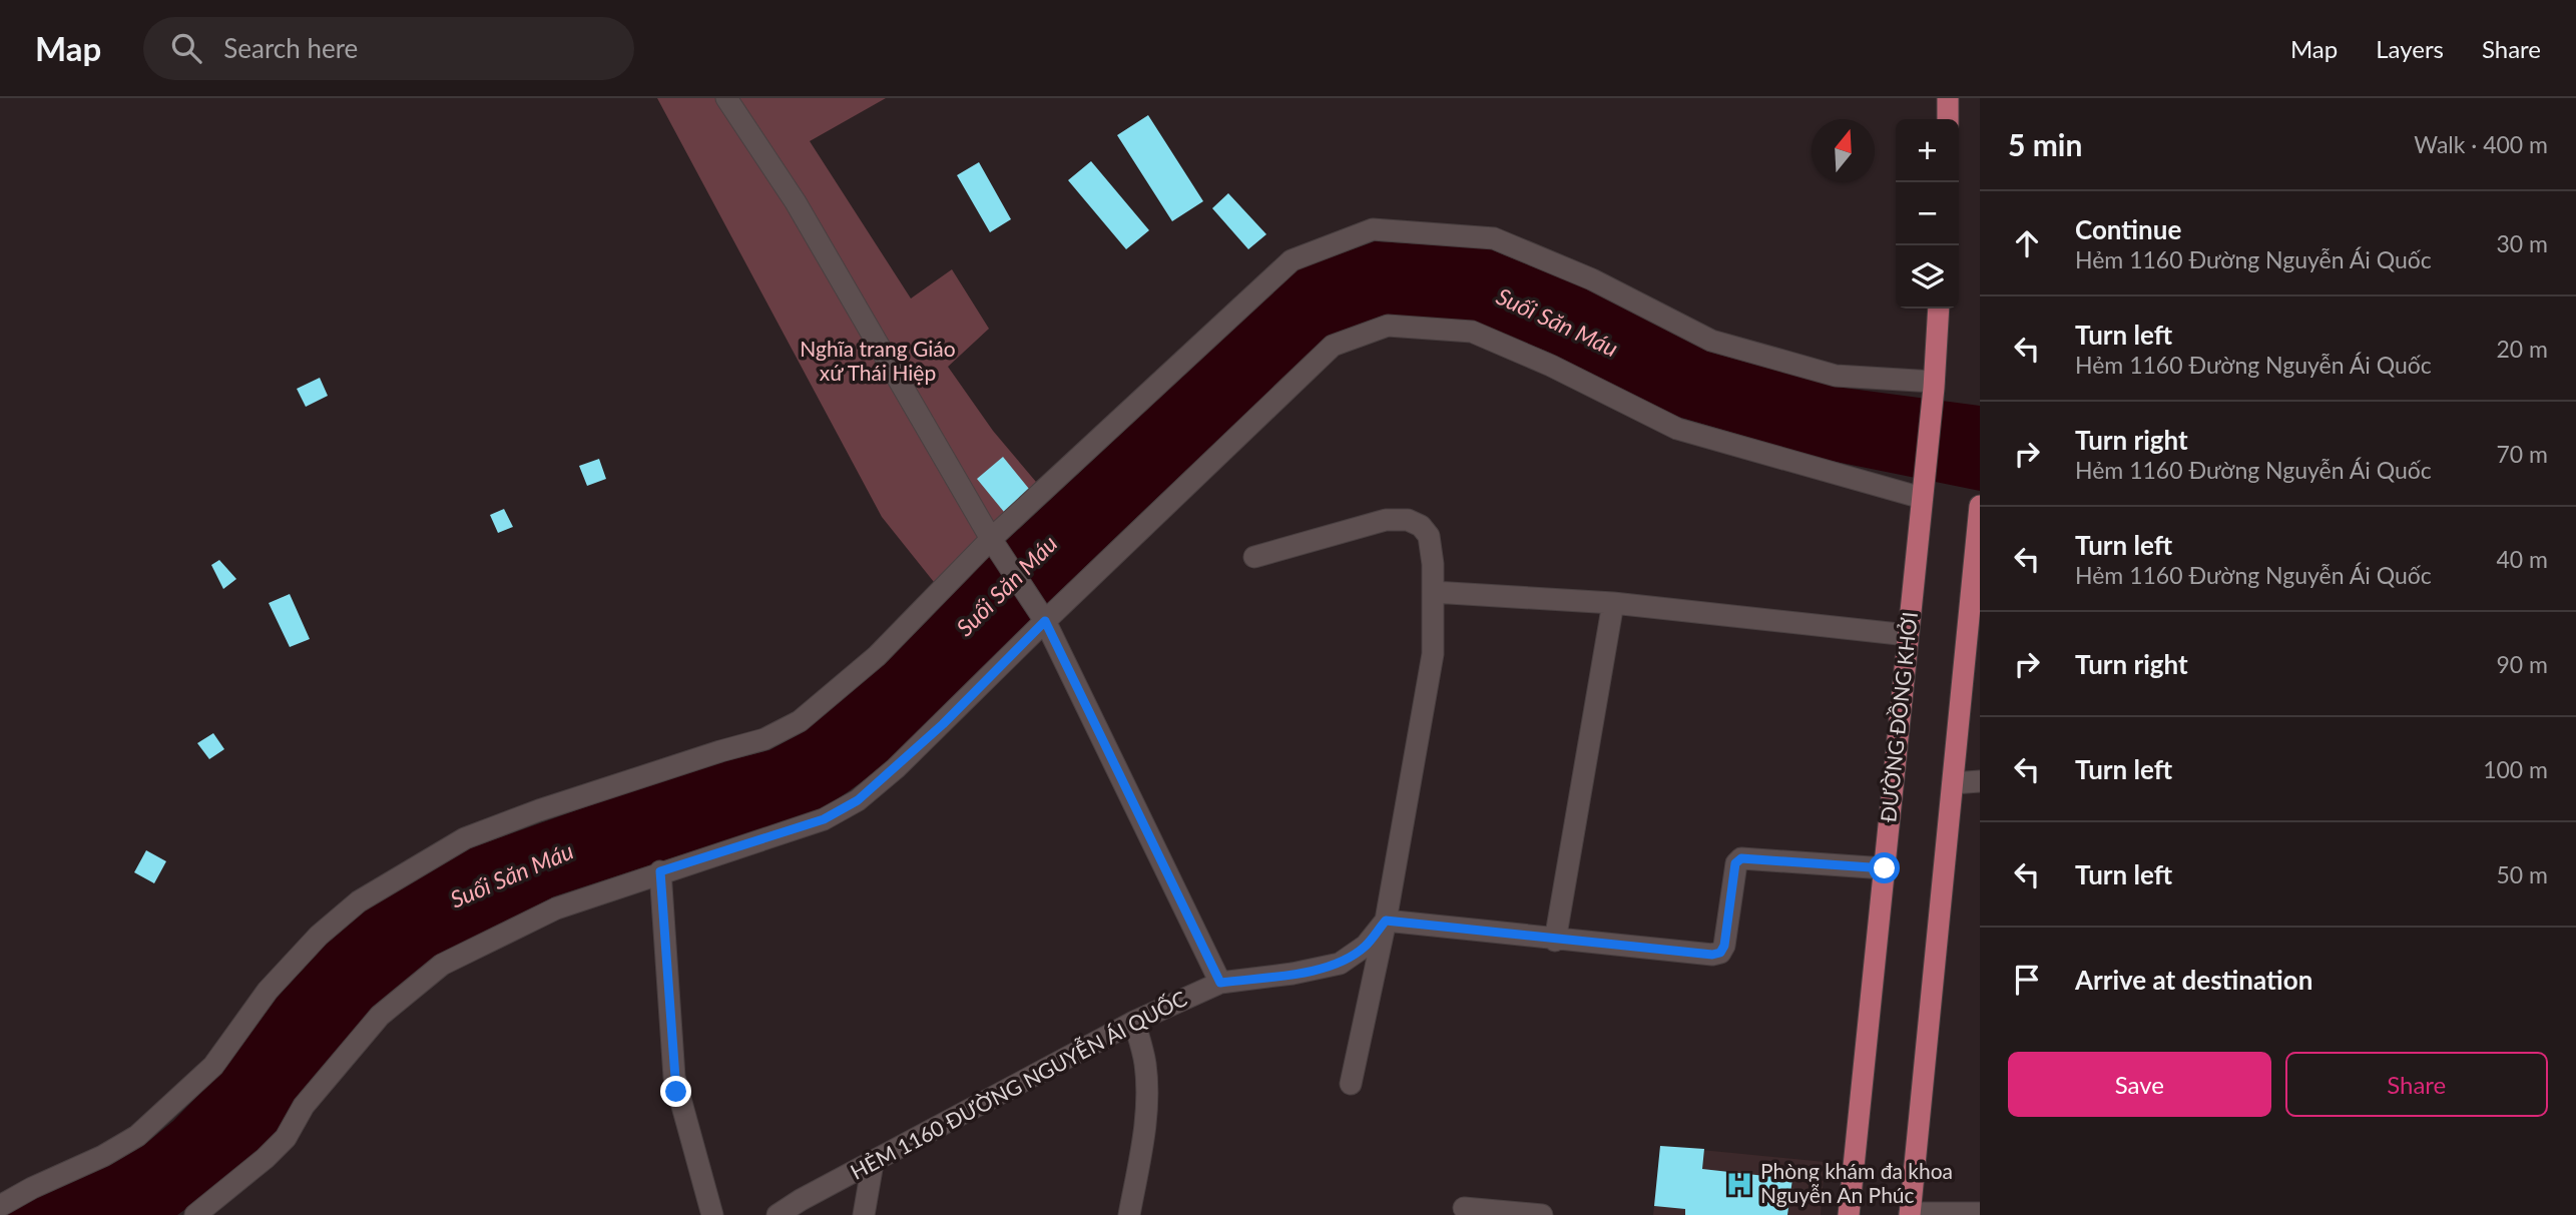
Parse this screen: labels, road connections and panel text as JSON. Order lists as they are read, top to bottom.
{
  "streets": {
    "main road": ["ĐƯỜNG ĐỒNG KHỞI"],
    "street": ["HẺM 1160 ĐƯỜNG NGUYỄN ÁI QUỐC"]
  },
  "water": ["Suối Săn Máu"],
  "parks": ["Nghĩa trang Giáo xứ Thái Hiệp"],
  "places": {
    "hospital": ["Phòng khám đa khoa Nguyễn An Phúc"]
  },
  "north": "top",
  "page": {
    "header": "Map",
    "search": "Search here",
    "nav": ["Map", "Layers", "Share"],
    "heading": ["5 min", "Walk · 400 m"],
    "map_buttons": ["+", "−"],
    "list": [
      ["Continue", "Hẻm 1160 Đường Nguyễn Ái Quốc", "30 m"],
      ["Turn left", "Hẻm 1160 Đường Nguyễn Ái Quốc", "20 m"],
      ["Turn right", "Hẻm 1160 Đường Nguyễn Ái Quốc", "70 m"],
      ["Turn left", "Hẻm 1160 Đường Nguyễn Ái Quốc", "40 m"],
      ["Turn right", "90 m"],
      ["Turn left", "100 m"],
      ["Turn left", "50 m"],
      "Arrive at destination"
    ],
    "buttons": ["Save", "Share"]
  }
}
